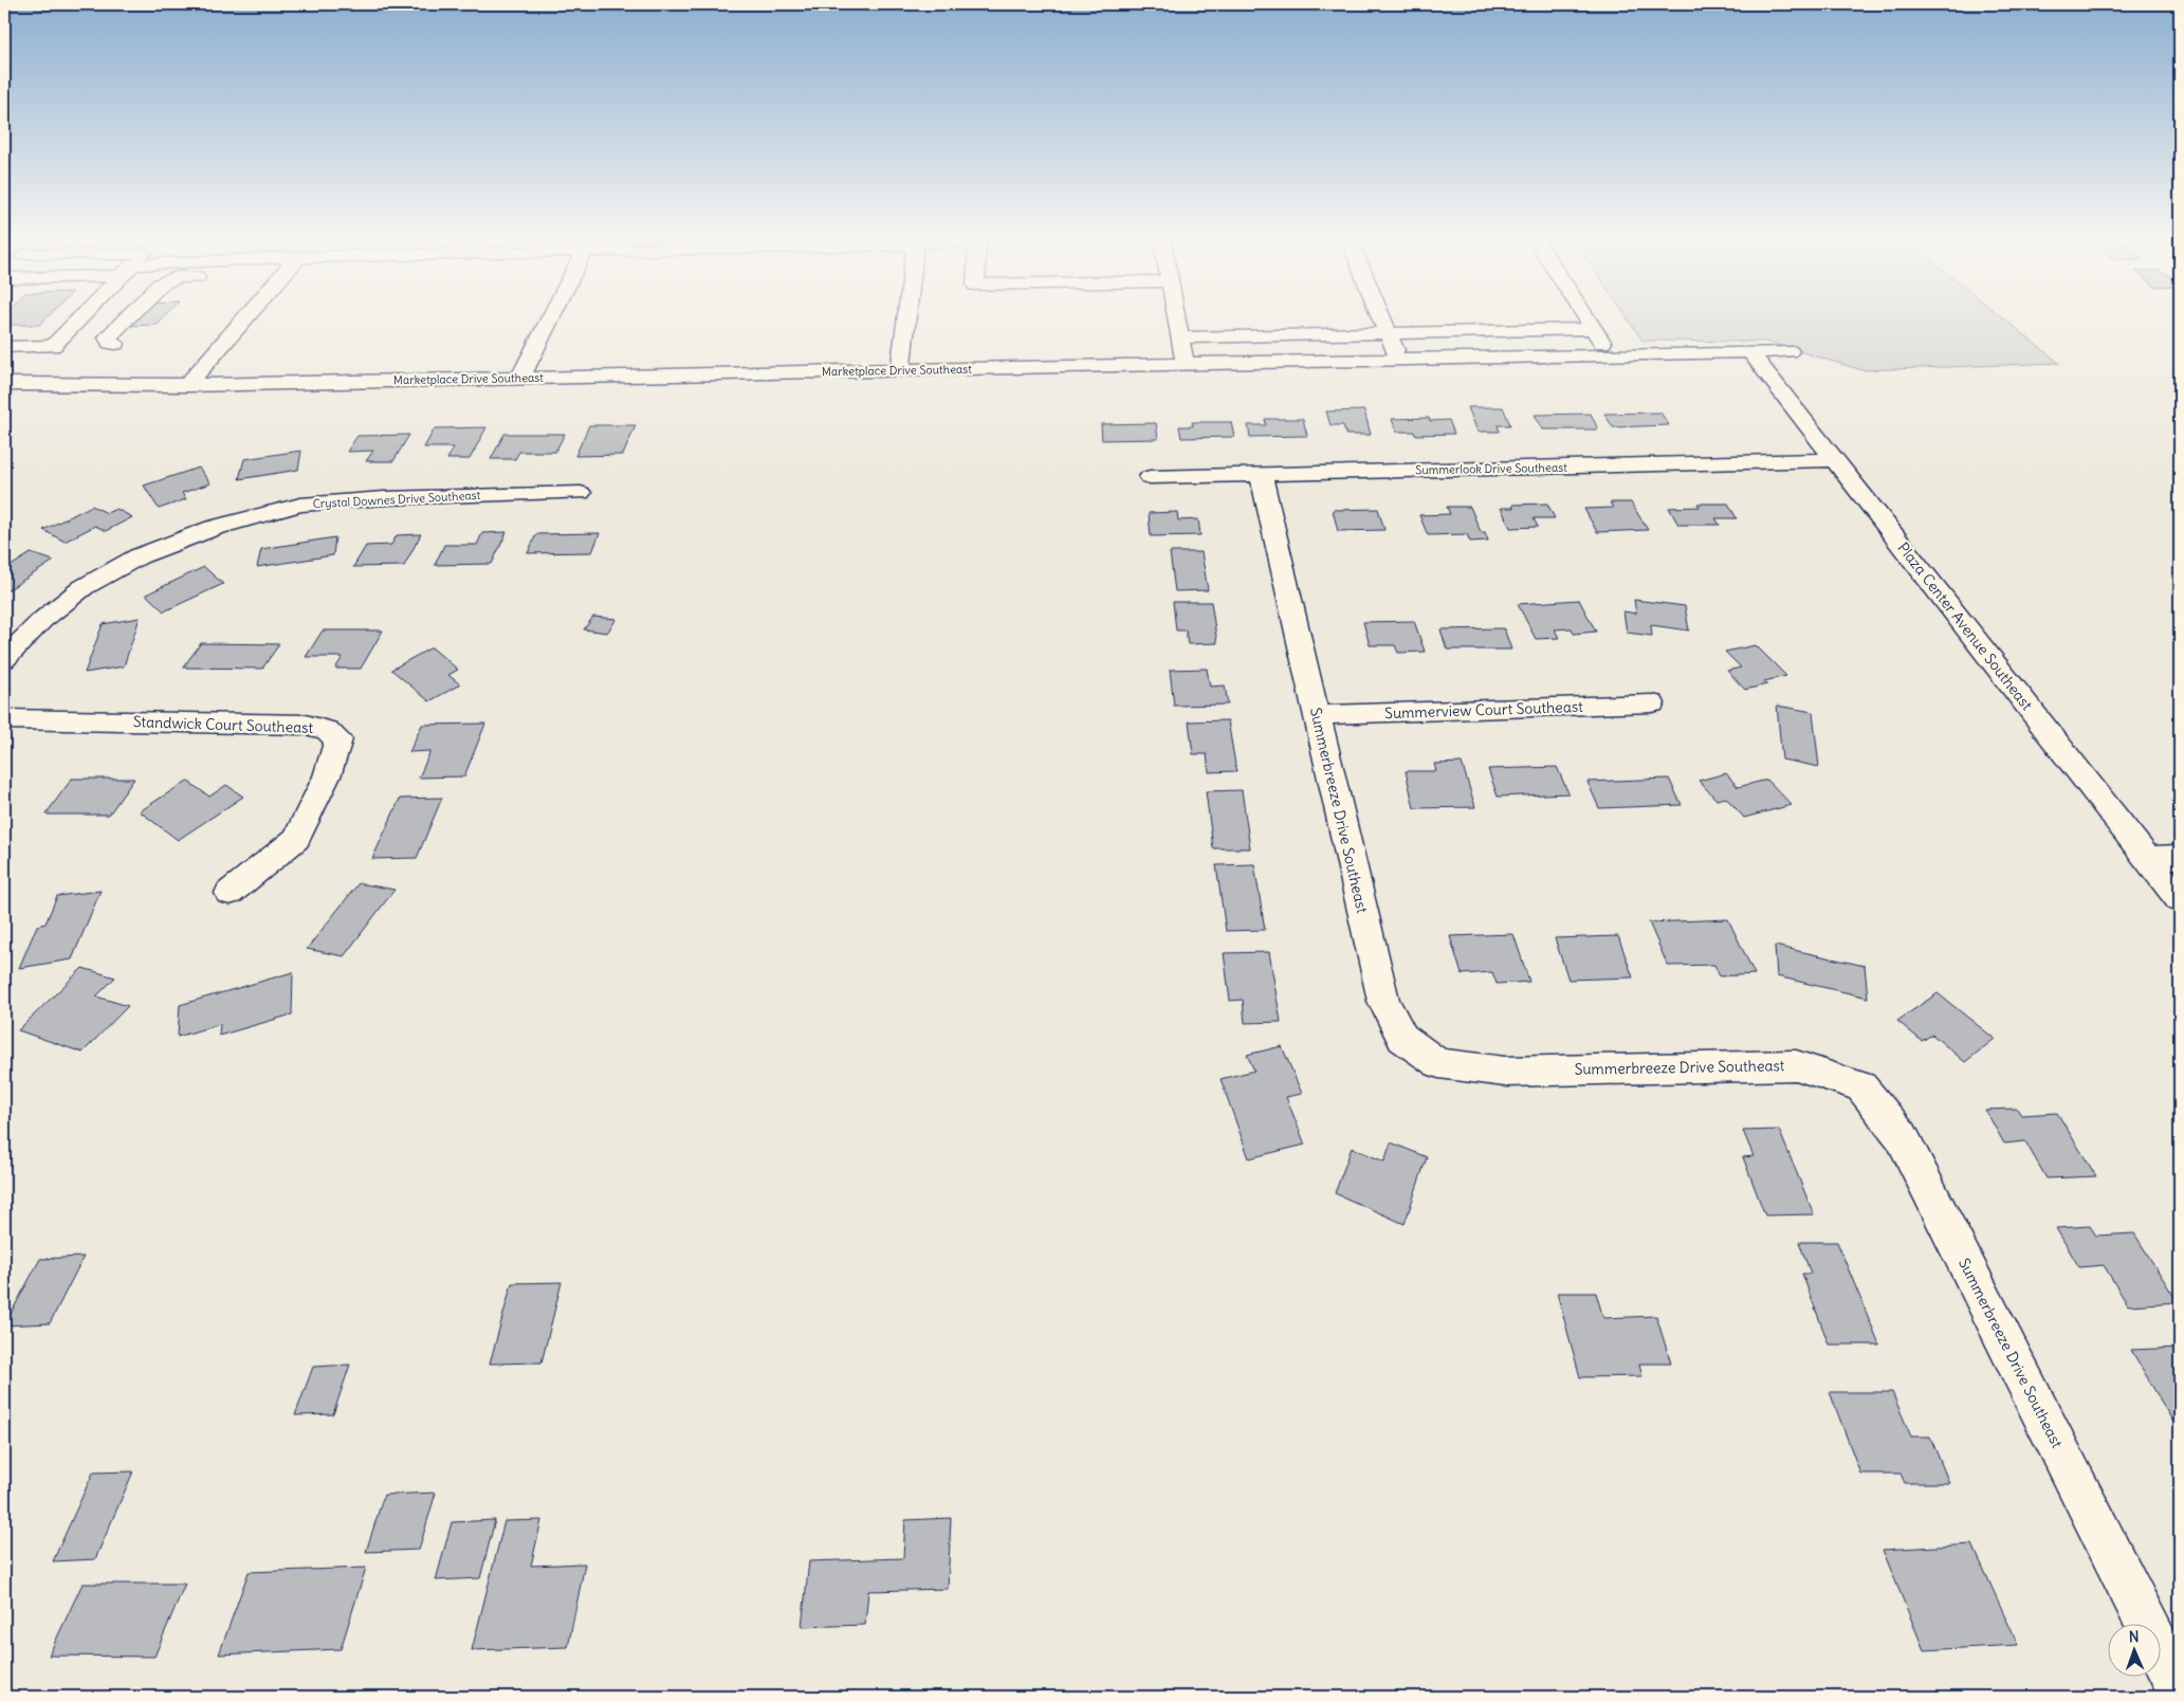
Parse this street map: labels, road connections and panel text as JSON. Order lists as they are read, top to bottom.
{
  "streets": {
    "street": [
      "Marketplace Drive Southeast",
      "Summerlook Drive Southeast",
      "Crystal Downes Drive Southeast",
      "Plaza Center Avenue Southeast",
      "Summerview Court Southeast",
      "Standwick Court Southeast",
      "Summerbreeze Drive Southeast"
    ]
  },
  "crossings": [
    ["Marketplace Drive Southeast", "Plaza Center Avenue Southeast"],
    ["Summerlook Drive Southeast", "Plaza Center Avenue Southeast"],
    ["Summerlook Drive Southeast", "Summerbreeze Drive Southeast"],
    ["Summerview Court Southeast", "Summerbreeze Drive Southeast"]
  ],
  "north": "top"
}
